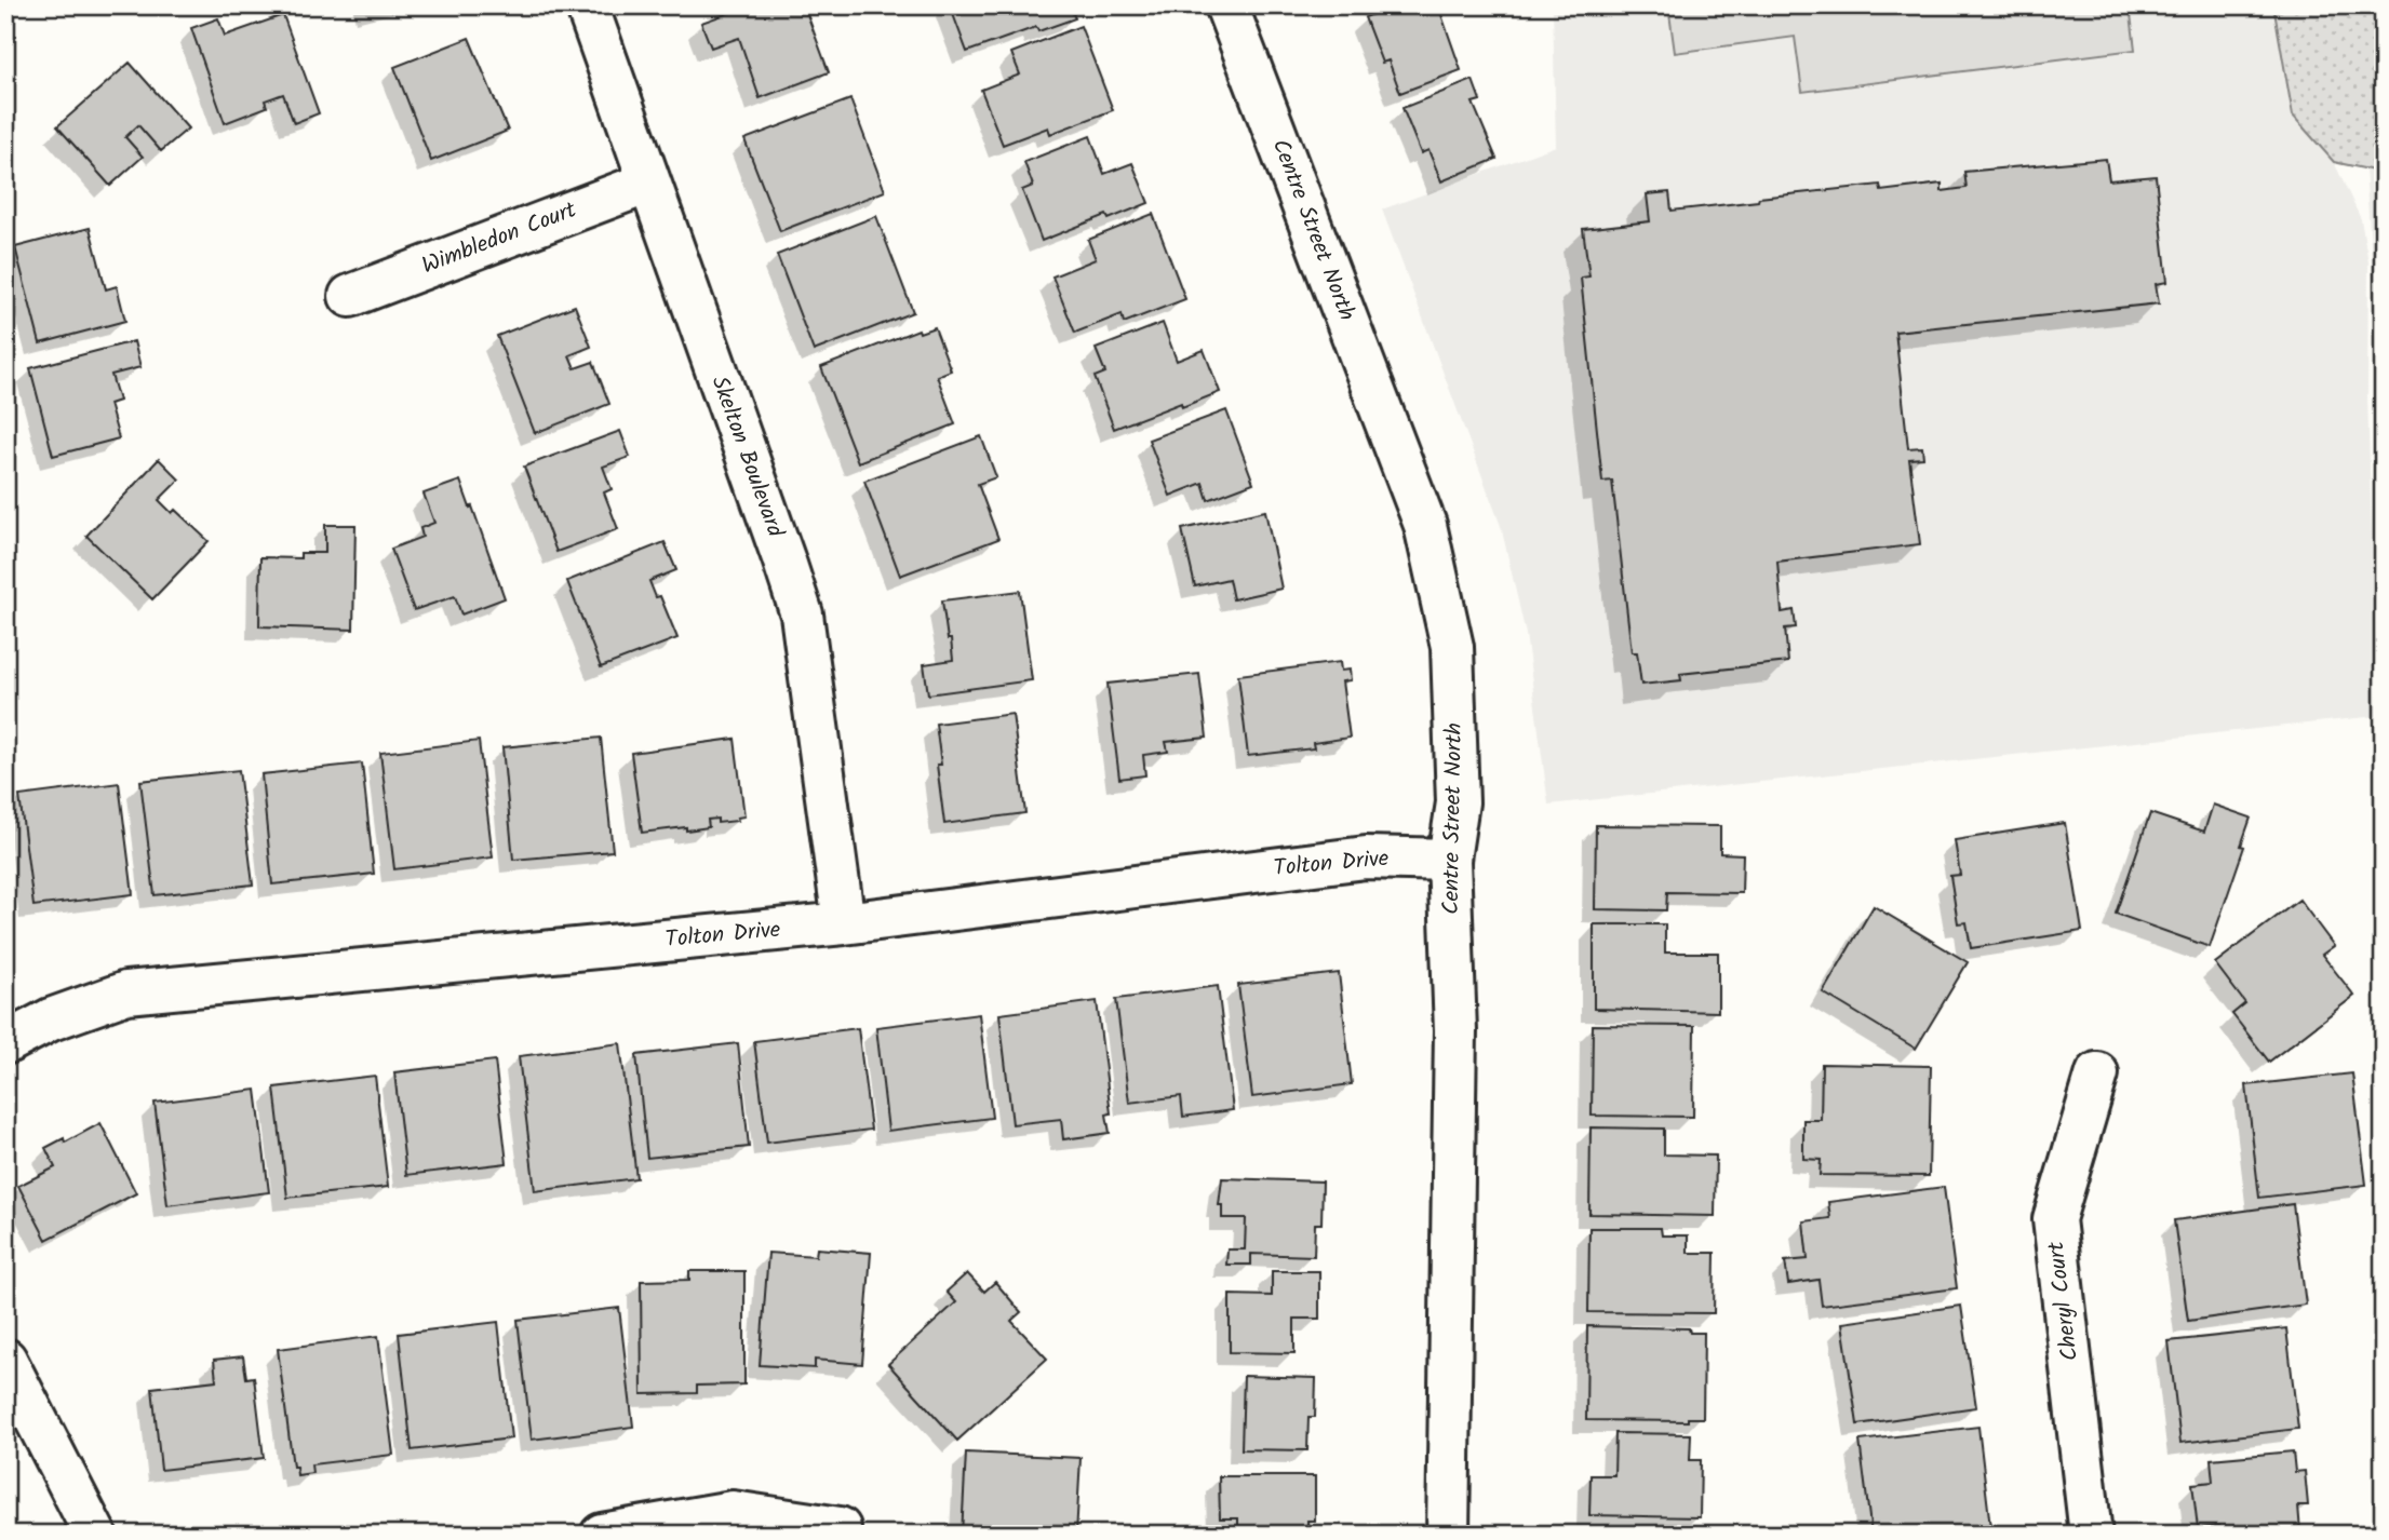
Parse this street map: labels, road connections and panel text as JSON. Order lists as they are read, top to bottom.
{
  "streets": {
    "street": [
      "Centre Street North",
      "Wimbledon Court",
      "Skelton Boulevard",
      "Tolton Drive",
      "Cheryl Court"
    ]
  },
  "crossings": [
    ["Centre Street North", "Tolton Drive"],
    ["Wimbledon Court", "Skelton Boulevard"],
    ["Skelton Boulevard", "Tolton Drive"]
  ]
}
